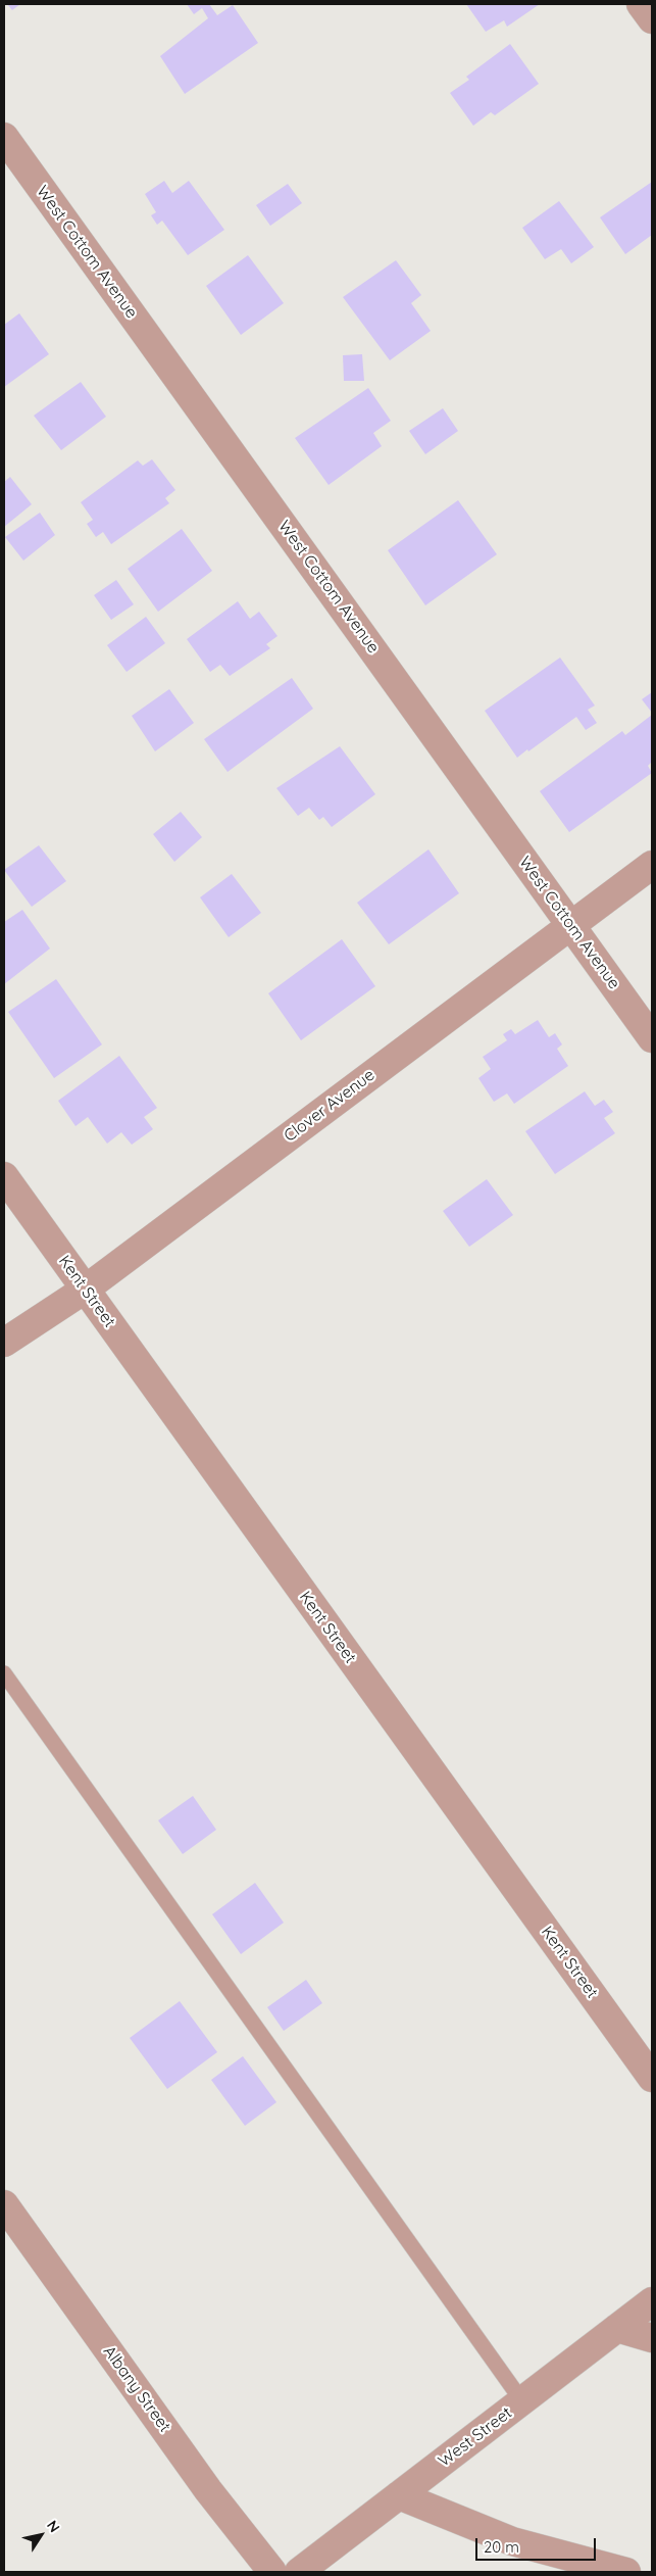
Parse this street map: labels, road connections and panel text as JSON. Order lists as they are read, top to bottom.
{
  "streets": {
    "street": [
      "West Cottom Avenue",
      "Clover Avenue",
      "Kent Street",
      "Albany Street",
      "West Street"
    ]
  },
  "crossings": [
    ["West Cottom Avenue", "Clover Avenue"],
    ["Clover Avenue", "Kent Street"]
  ],
  "scale_bar": "20 m",
  "north": "top right"
}
